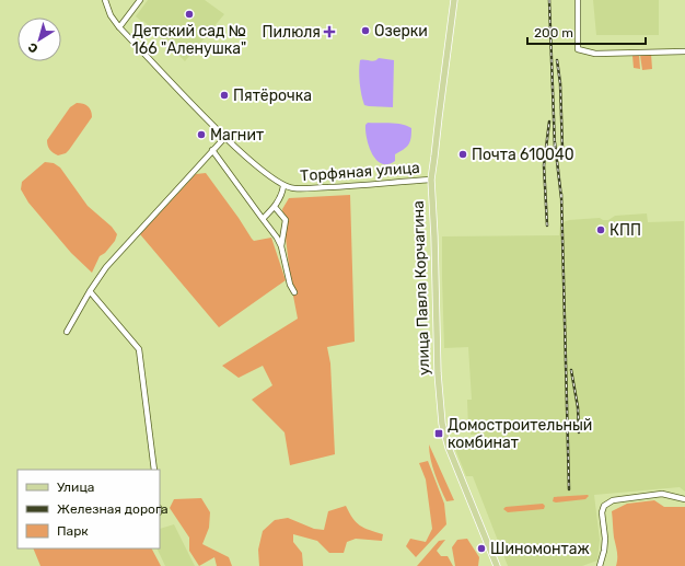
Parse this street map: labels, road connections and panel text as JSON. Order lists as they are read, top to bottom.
{
  "streets": {
    "main road": ["улица Павла Корчагина"],
    "street": ["Торфяная улица"]
  },
  "crossings": [
    ["Торфяная улица", "улица Павла Корчагина"]
  ],
  "places": {
    "other": [
      "Детский сад № 166 \"Аленушка\"",
      "Озерки",
      "Пятёрочка",
      "Магнит",
      "Почта 610040",
      "КПП",
      "Шиномонтаж"
    ],
    "health": ["Пилюля"],
    "transit": ["Домостроительный комбинат"]
  },
  "legend": ["Улица", "Железная дорога", "Парк"],
  "scale_bar": "200 m",
  "north": "bottom left"
}
